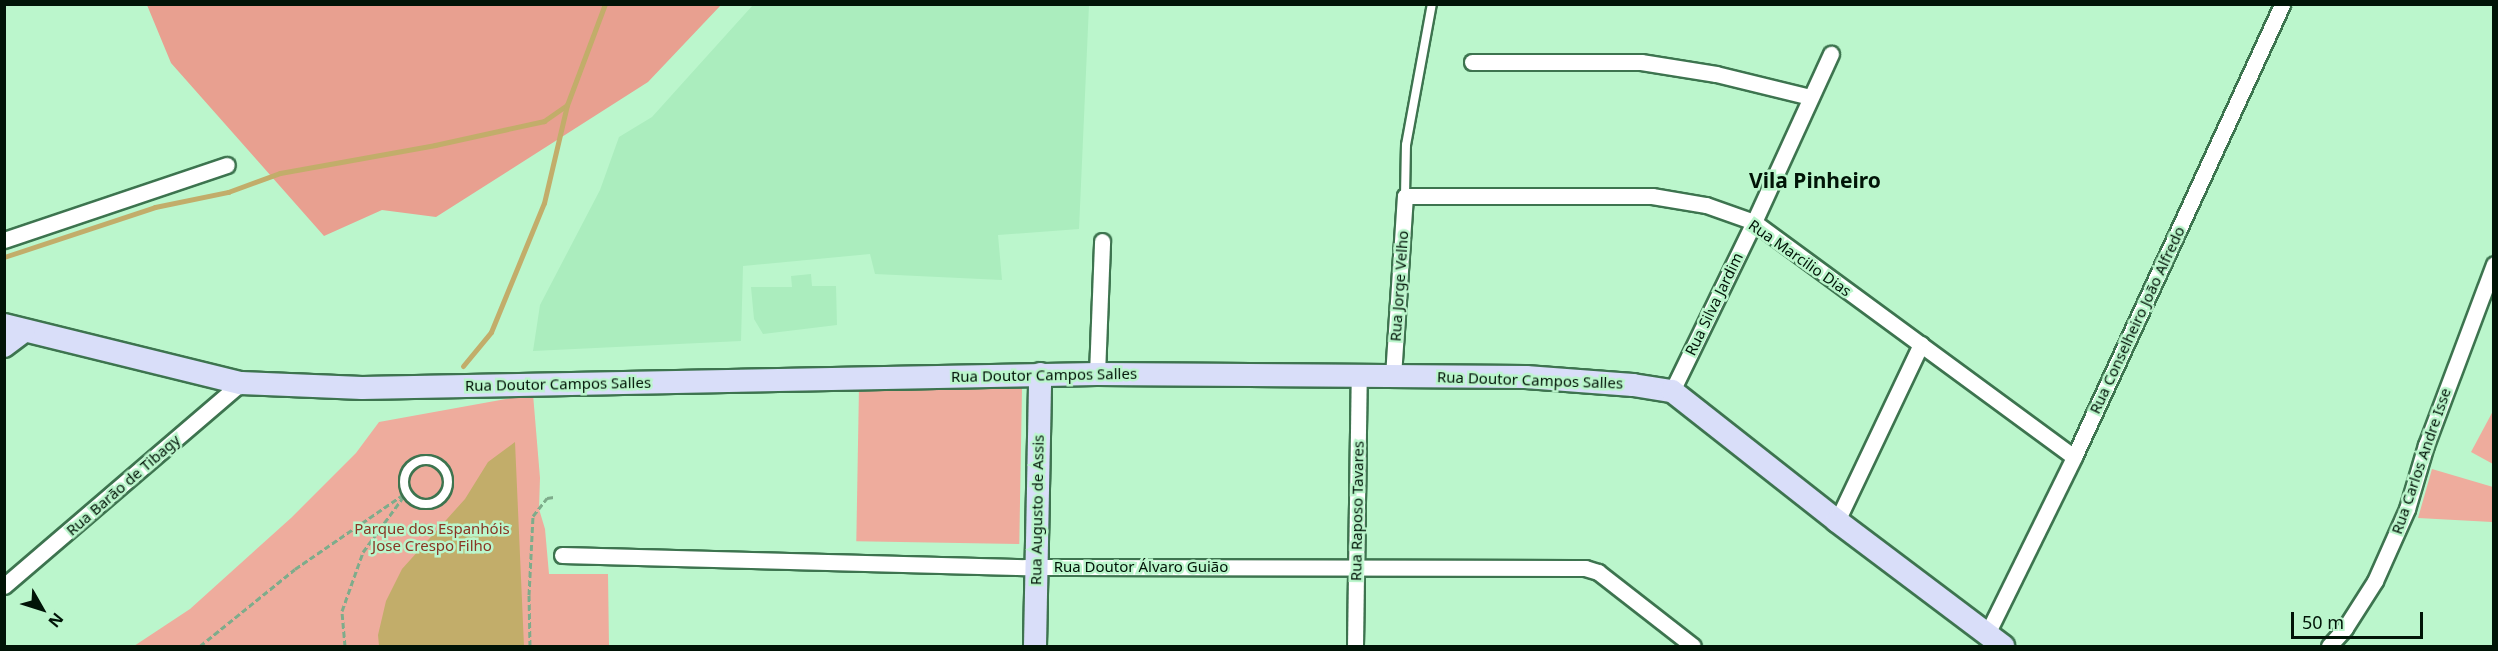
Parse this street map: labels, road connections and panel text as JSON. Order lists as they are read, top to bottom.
{
  "streets": {
    "main road": ["Rua Doutor Campos Salles", "Rua Augusto de Assis"],
    "street": [
      "Rua Marcilio Dias",
      "Rua Jorge Velho",
      "Rua Silva Jardim",
      "Rua Conselheiro João Alfredo",
      "Rua Carlos Andre Isse",
      "Rua Barão de Tibagy",
      "Rua Raposo Tavares",
      "Rua Doutor Álvaro Guião"
    ]
  },
  "crossings": [
    ["Rua Marcilio Dias", "Rua Jorge Velho"],
    ["Rua Marcilio Dias", "Rua Silva Jardim"],
    ["Rua Marcilio Dias", "Rua Conselheiro João Alfredo"],
    ["Rua Jorge Velho", "Rua Doutor Campos Salles"],
    ["Rua Silva Jardim", "Rua Doutor Campos Salles"],
    ["Rua Conselheiro João Alfredo", "Rua Doutor Campos Salles"],
    ["Rua Doutor Campos Salles", "Rua Barão de Tibagy"],
    ["Rua Doutor Campos Salles", "Rua Augusto de Assis"],
    ["Rua Doutor Campos Salles", "Rua Raposo Tavares"],
    ["Rua Augusto de Assis", "Rua Doutor Álvaro Guião"],
    ["Rua Raposo Tavares", "Rua Doutor Álvaro Guião"]
  ],
  "districts": ["Vila Pinheiro"],
  "parks": ["Parque dos Espanhóis Jose Crespo Filho"],
  "scale_bar": "50 m",
  "north": "bottom right"
}
